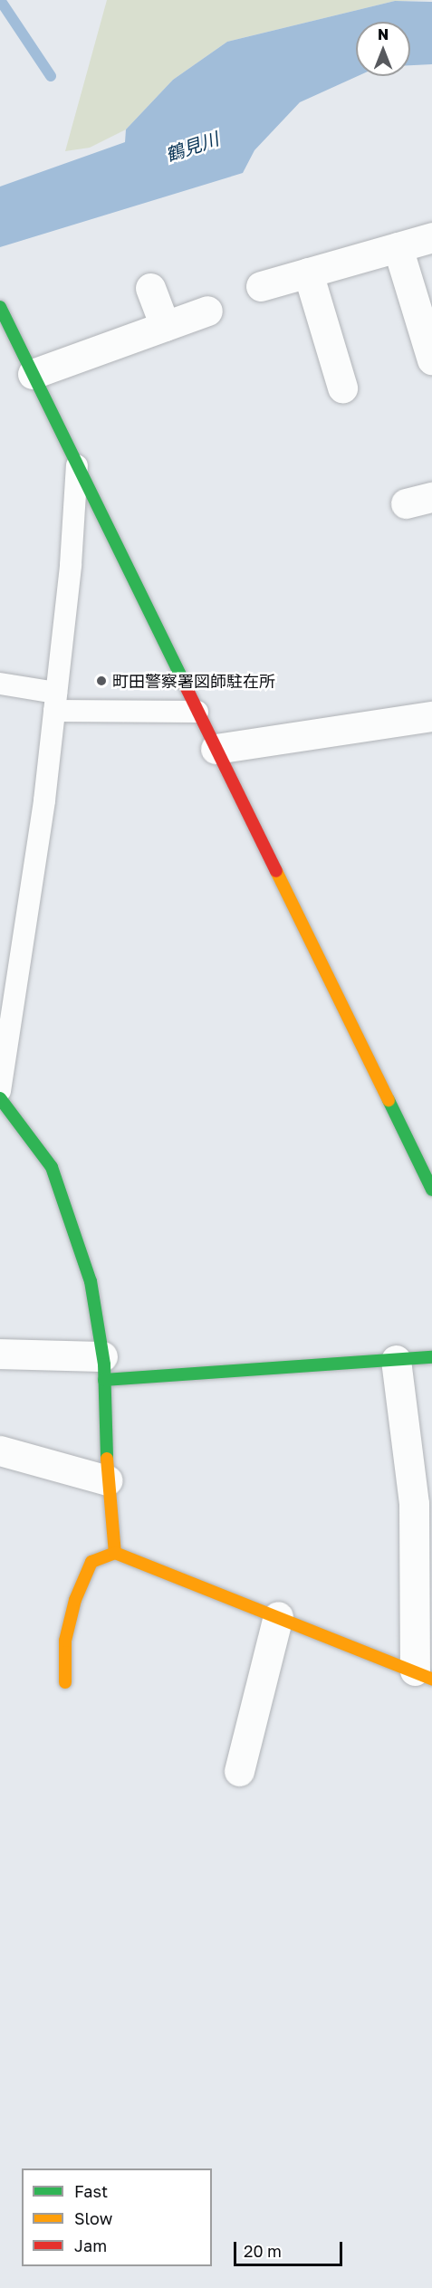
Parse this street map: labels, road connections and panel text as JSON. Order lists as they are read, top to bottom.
{
  "water": ["鶴見川"],
  "places": ["町田警察署図師駐在所"],
  "legend": ["Fast", "Slow", "Jam"],
  "scale_bar": "20 m",
  "north": "top"
}
